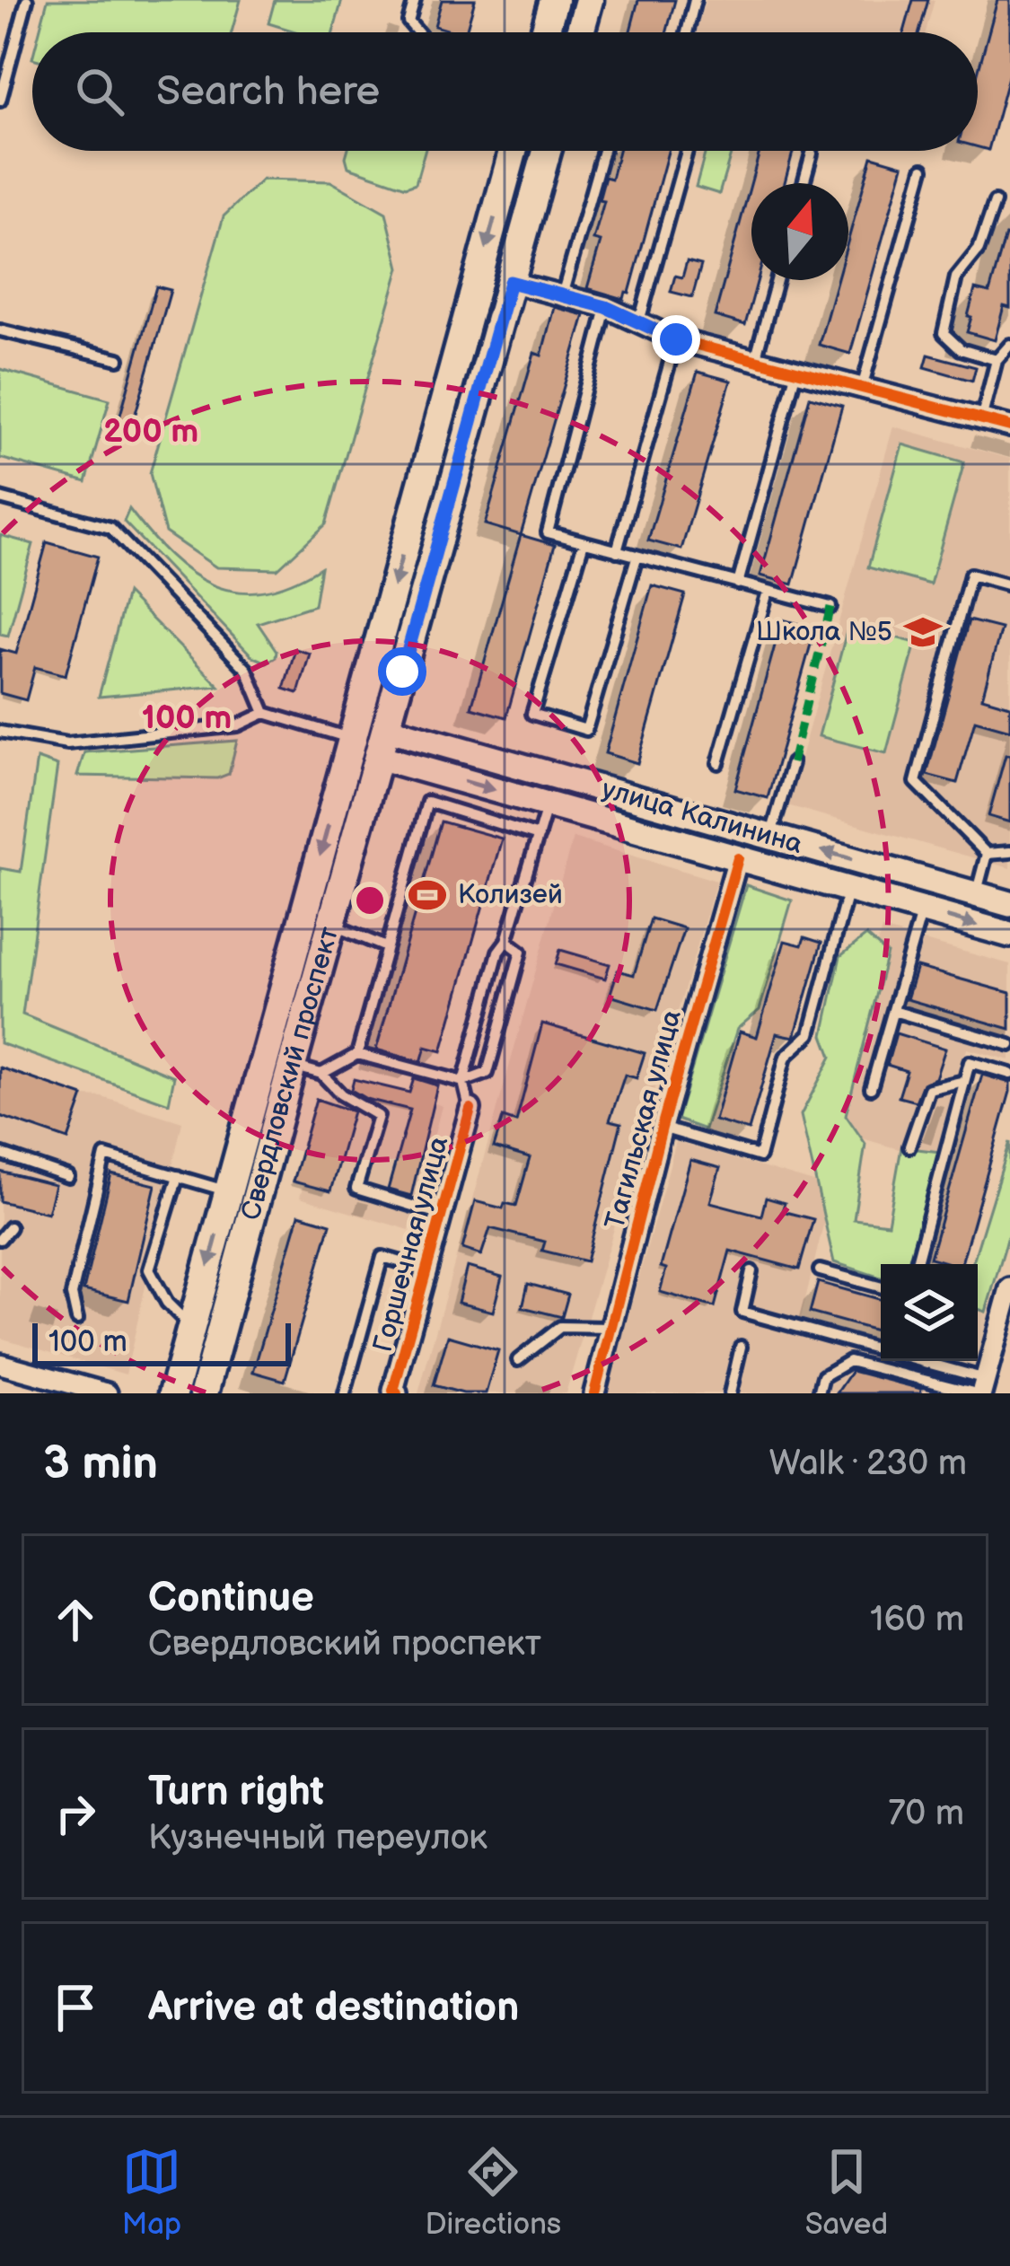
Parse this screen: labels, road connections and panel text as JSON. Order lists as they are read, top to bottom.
{
  "streets": {
    "main road": ["улица Калинина", "Свердловский проспект"],
    "street": ["Тагильская улица", "Горшечная улица"]
  },
  "crossings": [
    ["улица Калинина", "Свердловский проспект"],
    ["улица Калинина", "Тагильская улица"]
  ],
  "places": {
    "school or university": ["Школа №5"],
    "sports": ["Колизей"]
  },
  "scale_bar": "100 m",
  "north": "top",
  "page": {
    "search": "Search here",
    "scale": "100 m",
    "heading": ["3 min", "Walk · 230 m"],
    "list": [
      ["Continue", "Свердловский проспект", "160 m"],
      ["Turn right", "Кузнечный переулок", "70 m"],
      "Arrive at destination"
    ],
    "nav": ["Map", "Directions", "Saved"]
  },
  "rings": ["200 m", "100 m"]
}
